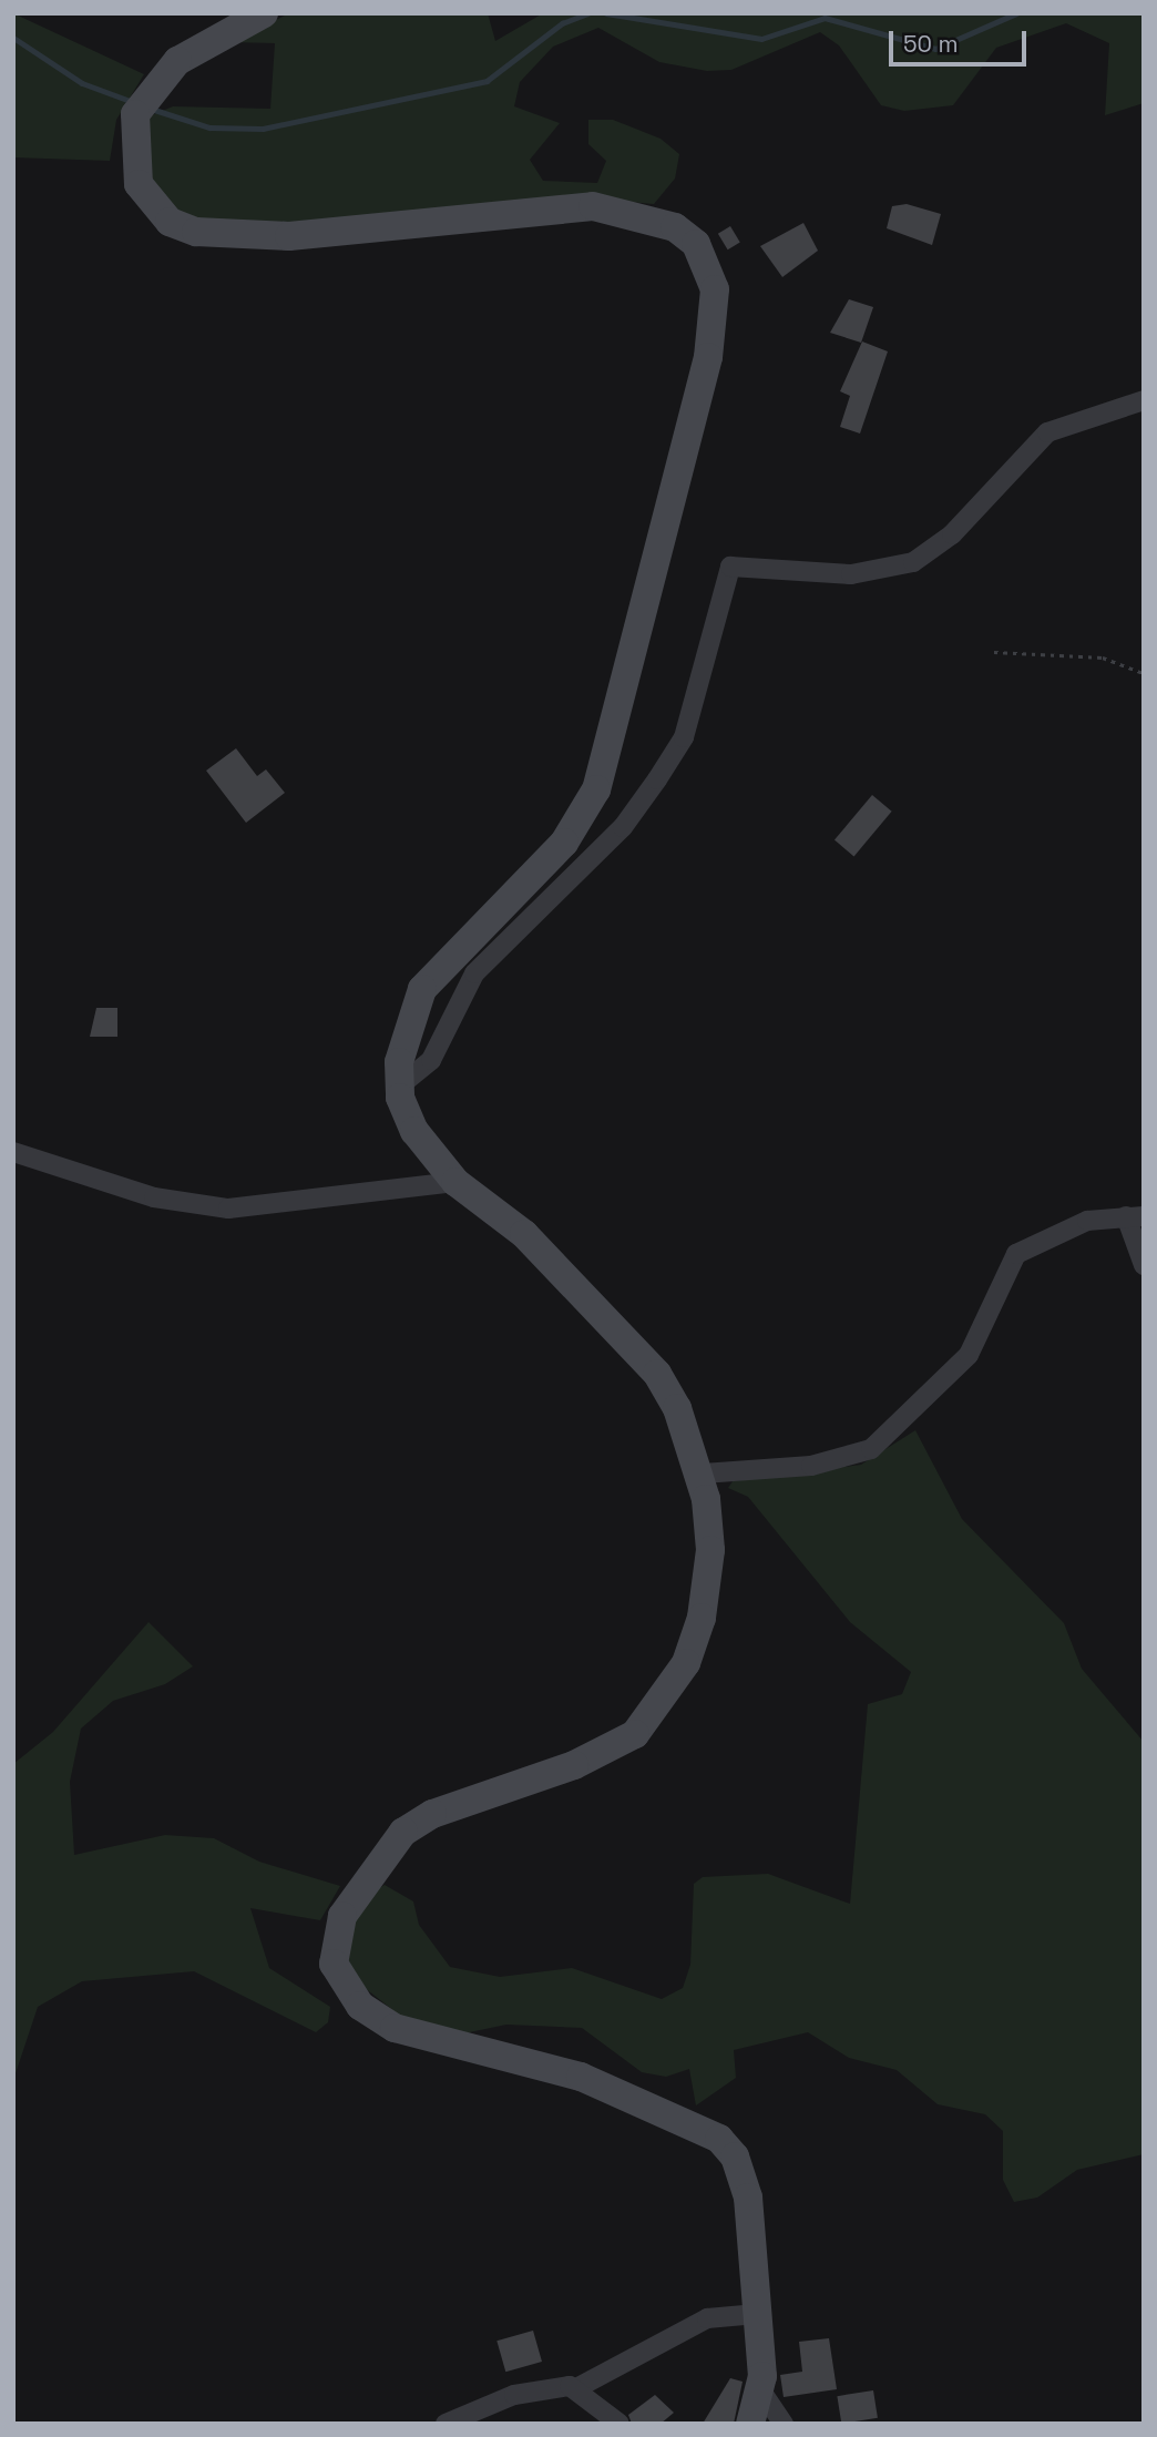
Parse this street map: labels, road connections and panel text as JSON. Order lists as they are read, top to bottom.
{
  "scale_bar": "50 m"
}
